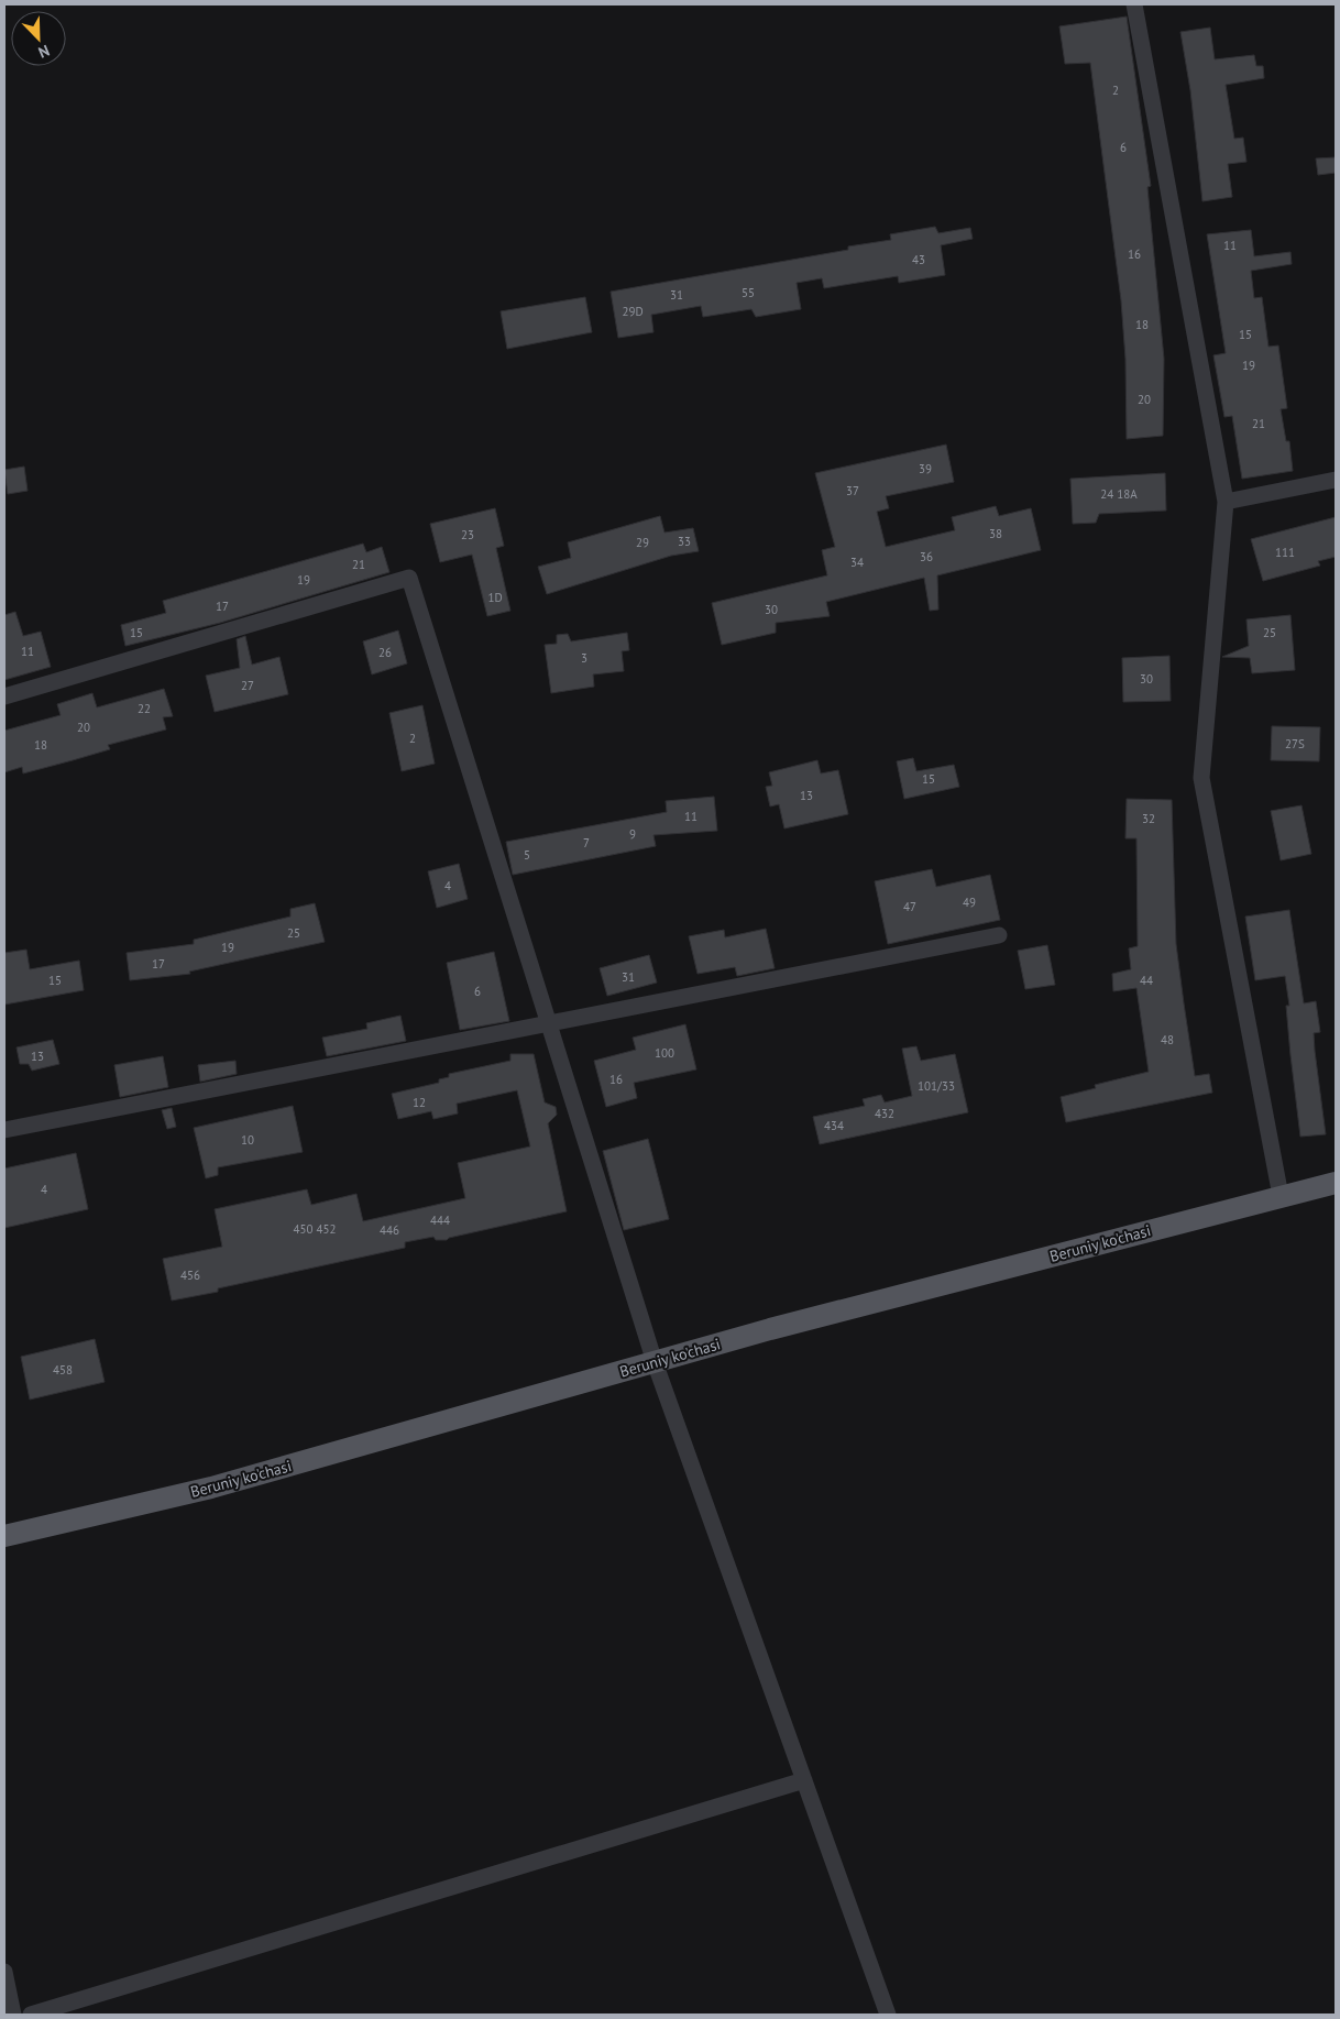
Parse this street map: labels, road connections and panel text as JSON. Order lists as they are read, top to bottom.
{
  "streets": {
    "main road": ["Beruniy ko'chasi"]
  },
  "house_numbers": [
    "2",
    "6",
    "11",
    "16",
    "43",
    "55",
    "31",
    "29D",
    "18",
    "15",
    "19",
    "20",
    "21",
    "39",
    "37",
    "24 18A",
    "38",
    "23",
    "33",
    "29",
    "111",
    "36",
    "34",
    "21",
    "19",
    "1D",
    "17",
    "30",
    "15",
    "25",
    "11",
    "26",
    "3",
    "30",
    "27",
    "22",
    "20",
    "2",
    "27S",
    "18",
    "15",
    "13",
    "11",
    "32",
    "9",
    "7",
    "5",
    "4",
    "49",
    "47",
    "25",
    "19",
    "17",
    "31",
    "15",
    "44",
    "6",
    "48",
    "100",
    "13",
    "16",
    "101/33",
    "12",
    "432",
    "434",
    "10",
    "4",
    "444",
    "450 452",
    "446",
    "456",
    "458"
  ],
  "north": "bottom right"
}
